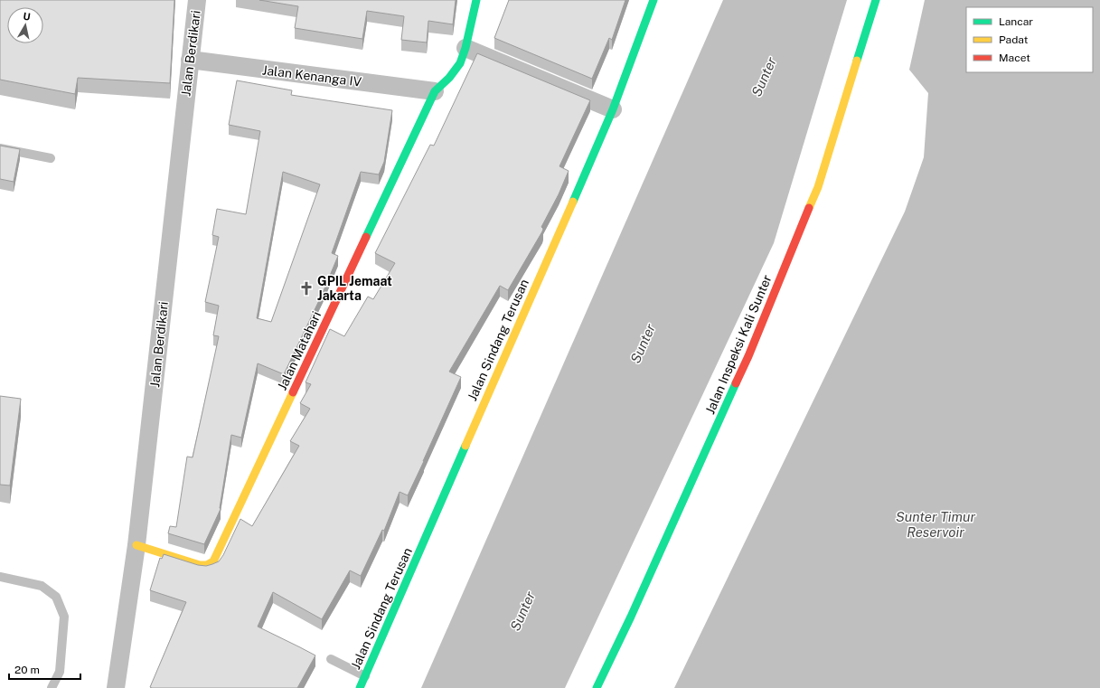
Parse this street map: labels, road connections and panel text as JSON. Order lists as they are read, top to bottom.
{
  "streets": {
    "street": [
      "Jalan Berdikari",
      "Jalan Kenanga IV",
      "Jalan Sindang Terusan",
      "Jalan Inspeksi Kali Sunter",
      "Jalan Matahari"
    ]
  },
  "crossings": [
    ["Jalan Berdikari", "Jalan Kenanga IV"],
    ["Jalan Berdikari", "Jalan Matahari"],
    ["Jalan Kenanga IV", "Jalan Matahari"]
  ],
  "water": ["Sunter", "Sunter Timur Reservoir"],
  "places": {
    "church": ["GPIL Jemaat Jakarta"]
  },
  "legend": ["Lancar", "Padat", "Macet"],
  "scale_bar": "20 m",
  "north": "top"
}
